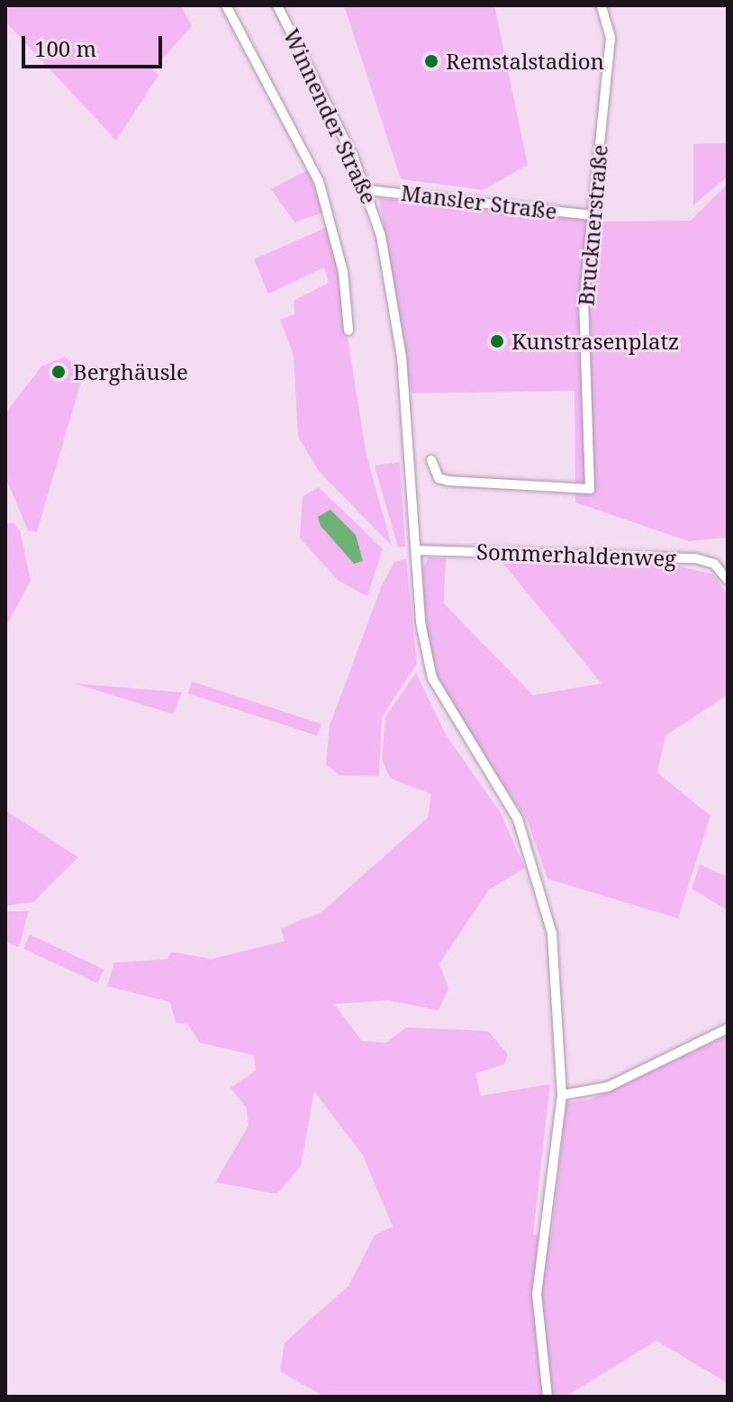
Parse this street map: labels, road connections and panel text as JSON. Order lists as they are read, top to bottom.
{
  "streets": {
    "street": [
      "Winnender Straße",
      "Mansler Straße",
      "Brucknerstraße",
      "Sommerhaldenweg"
    ]
  },
  "crossings": [
    ["Winnender Straße", "Mansler Straße"],
    ["Winnender Straße", "Sommerhaldenweg"],
    ["Mansler Straße", "Brucknerstraße"]
  ],
  "places": ["Remstalstadion", "Kunstrasenplatz", "Berghäusle"],
  "scale_bar": "100 m"
}
